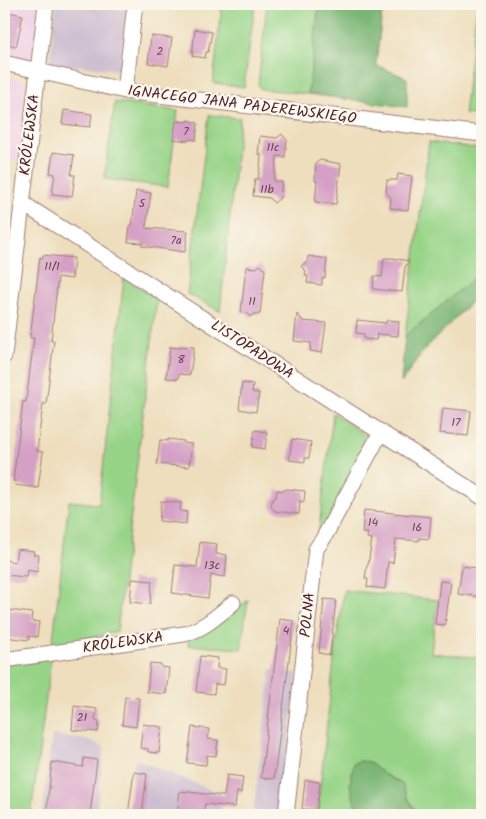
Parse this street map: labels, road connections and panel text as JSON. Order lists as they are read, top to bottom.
{
  "streets": {
    "street": [
      "IGNACEGO JANA PADEREWSKIEGO",
      "KRÓLEWSKA",
      "LISTOPADOWA",
      "POLNA"
    ]
  },
  "crossings": [
    ["IGNACEGO JANA PADEREWSKIEGO", "KRÓLEWSKA"],
    ["KRÓLEWSKA", "LISTOPADOWA"],
    ["LISTOPADOWA", "POLNA"]
  ],
  "house_numbers": [
    "2",
    "7",
    "11c",
    "11b",
    "5",
    "7a",
    "11/1",
    "11",
    "8",
    "17",
    "14",
    "16",
    "13c",
    "4",
    "21"
  ]
}
